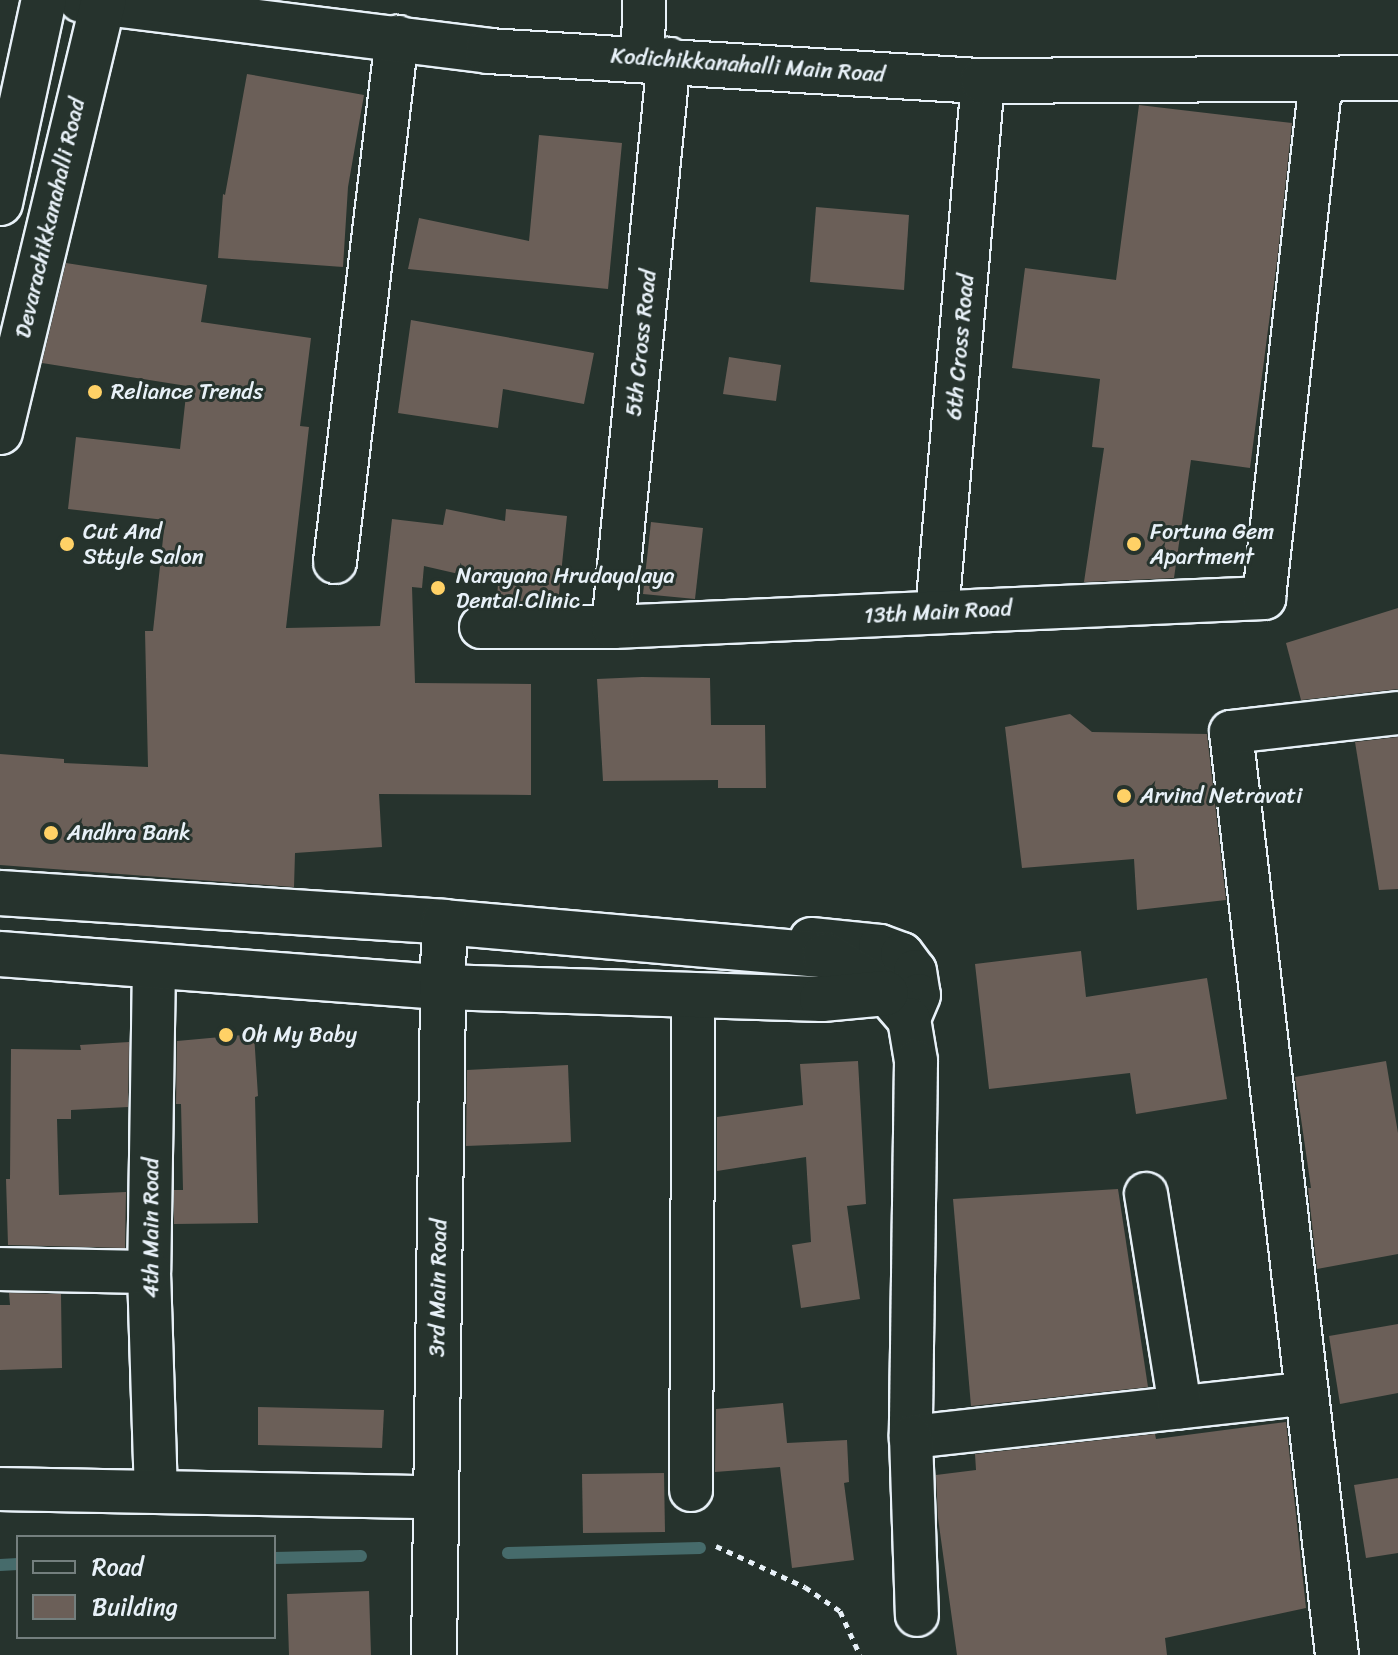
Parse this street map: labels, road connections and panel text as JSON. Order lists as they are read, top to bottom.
{
  "streets": {
    "street": [
      "Kodichikkanahalli Main Road",
      "Devarachikkanahalli Road",
      "5th Cross Road",
      "6th Cross Road",
      "13th Main Road",
      "4th Main Road",
      "3rd Main Road"
    ]
  },
  "crossings": [
    ["Kodichikkanahalli Main Road", "Devarachikkanahalli Road"],
    ["Kodichikkanahalli Main Road", "5th Cross Road"],
    ["Kodichikkanahalli Main Road", "6th Cross Road"],
    ["Kodichikkanahalli Main Road", "13th Main Road"],
    ["5th Cross Road", "13th Main Road"],
    ["6th Cross Road", "13th Main Road"]
  ],
  "places": [
    "Reliance Trends",
    "Cut And Sttyle Salon",
    "Fortuna Gem Apartment",
    "Narayana Hrudayalaya Dental Clinic",
    "Arvind Netravati",
    "Andhra Bank",
    "Oh My Baby"
  ],
  "legend": ["Road", "Building"]
}
